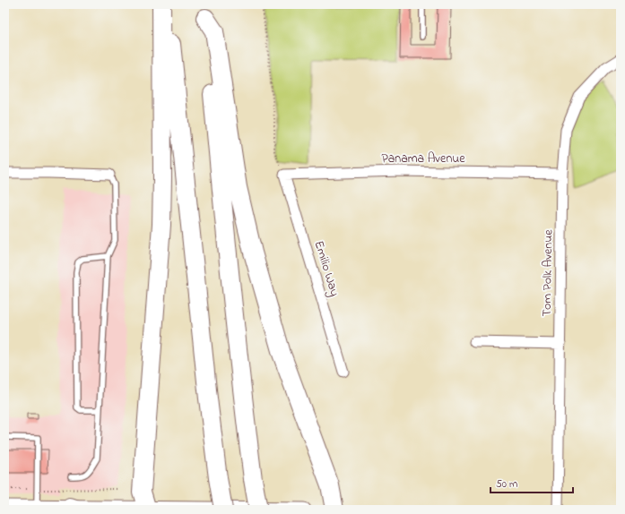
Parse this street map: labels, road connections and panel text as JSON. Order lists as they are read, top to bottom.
{
  "streets": {
    "street": ["Panama Avenue", "Emilio Way", "Tom Polk Avenue"]
  },
  "crossings": [
    ["Panama Avenue", "Emilio Way"],
    ["Panama Avenue", "Tom Polk Avenue"]
  ],
  "scale_bar": "50 m"
}
